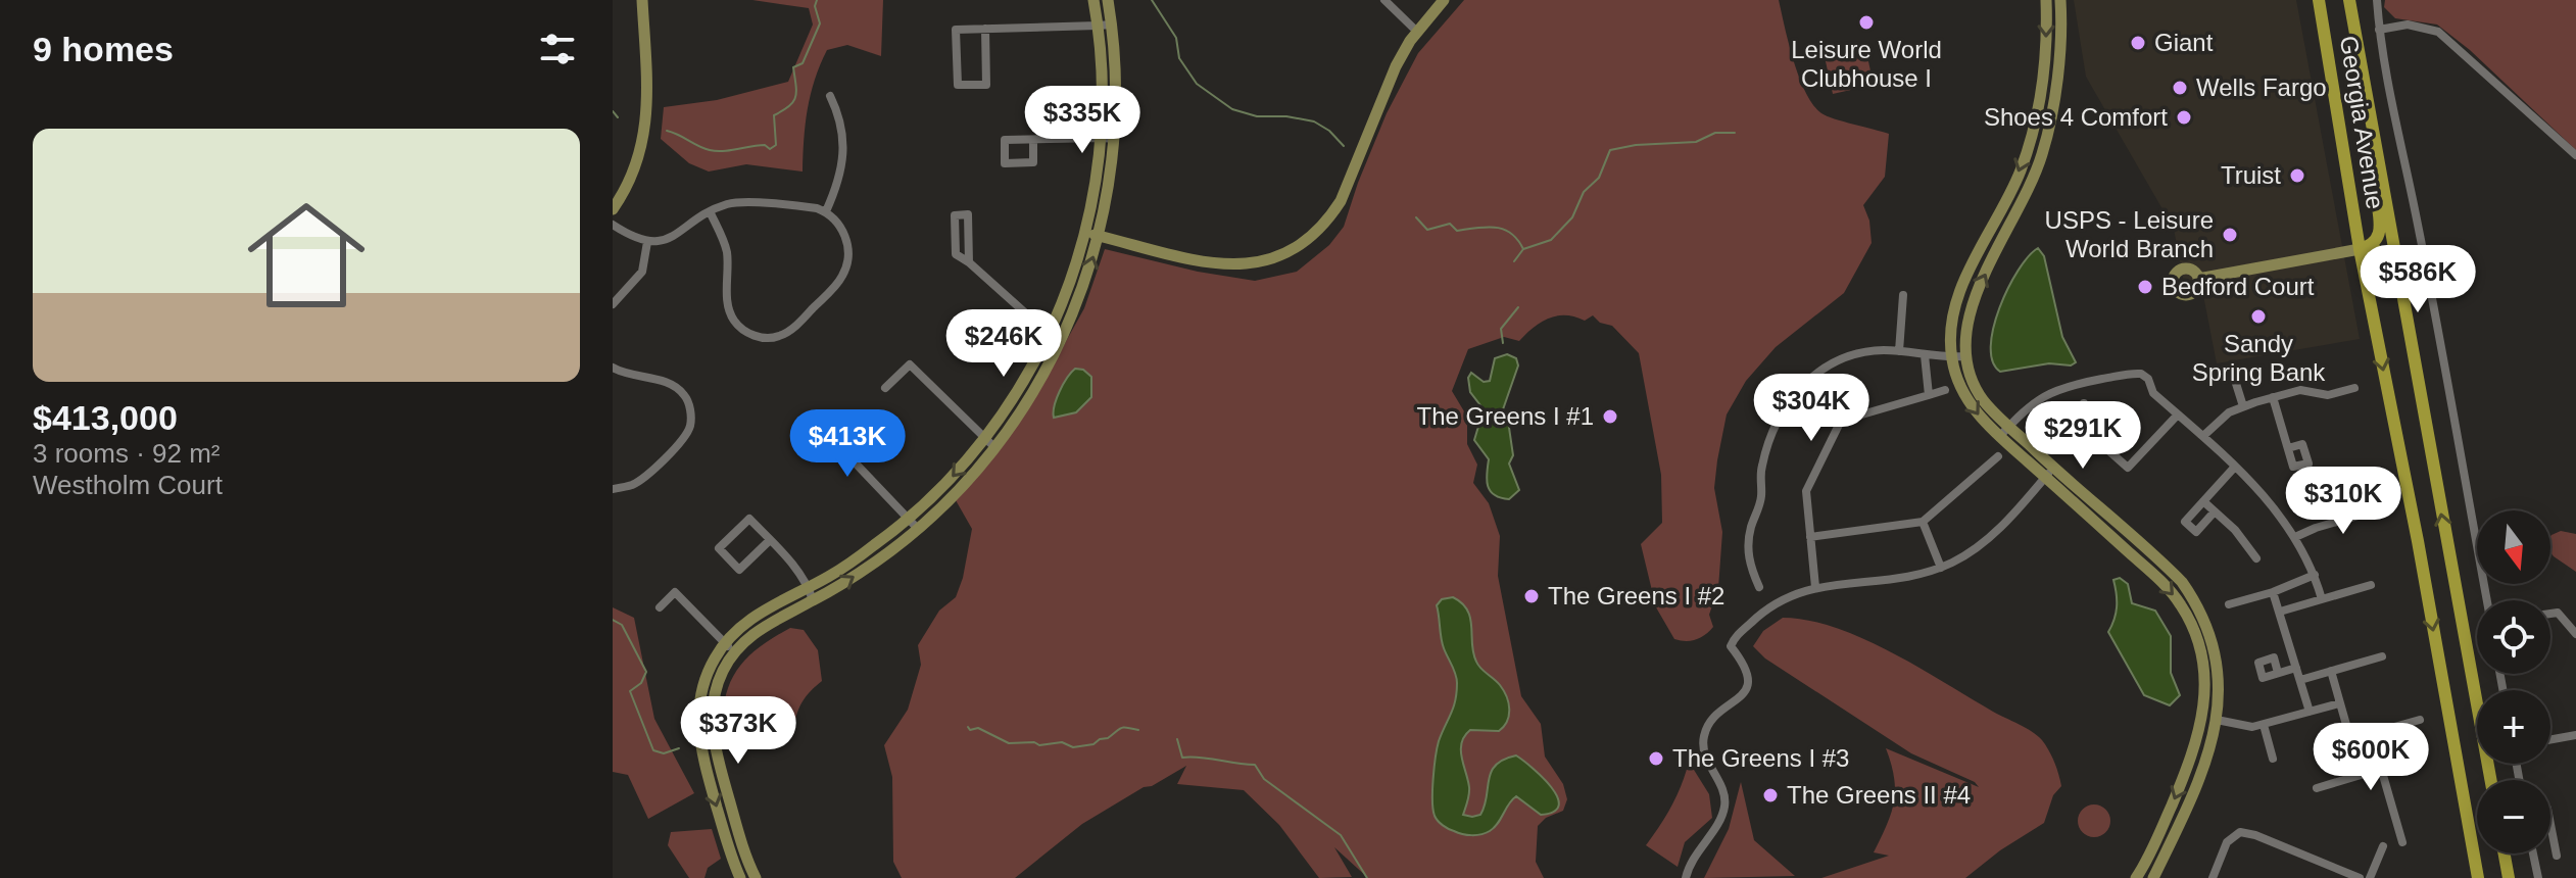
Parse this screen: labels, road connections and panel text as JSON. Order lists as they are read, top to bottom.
{
  "streets": {
    "main road": ["Georgia Avenue"]
  },
  "places": [
    "Leisure World Clubhouse I",
    "Giant",
    "Wells Fargo",
    "Shoes 4 Comfort",
    "Truist",
    "USPS - Leisure World Branch",
    "Bedford Court",
    "Sandy Spring Bank",
    "The Greens I #1",
    "The Greens I #2",
    "The Greens I #3",
    "The Greens II #4"
  ],
  "north": "bottom",
  "page": {
    "heading": "9 homes",
    "price": [
      "$335K",
      "$586K",
      "$246K",
      "$304K",
      "$291K",
      "$413K",
      "$310K",
      "$373K",
      "$600K"
    ],
    "list": [
      {
        "name": "$413,000",
        "note": "3 rooms · 92 m² · Westholm Court"
      }
    ],
    "map_buttons": ["+", "−"]
  }
}
